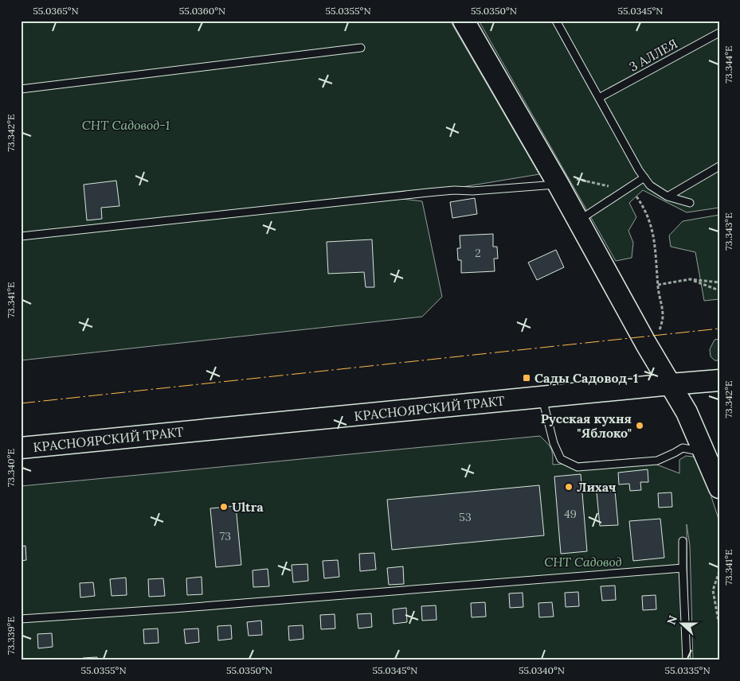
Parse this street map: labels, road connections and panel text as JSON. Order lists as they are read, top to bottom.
{
  "streets": {
    "main road": ["КРАСНОЯРСКИЙ ТРАКТ"],
    "lane": ["3 АЛЛЕЯ"]
  },
  "parks": ["СНТ Садовод-1", "СНТ Садовод"],
  "places": {
    "transit": ["Сады Садовод-1"],
    "other": ["Русская кухня \"Яблоко\"", "Лихач", "Ultra"]
  },
  "house_numbers": [
    "2",
    "49",
    "53",
    "73"
  ],
  "north": "left",
  "coordinates": [
    "55.0365°N",
    "55.0360°N",
    "55.0355°N",
    "55.0350°N",
    "55.0345°N",
    "73.344°E",
    "73.342°E",
    "73.343°E",
    "73.341°E",
    "73.340°E",
    "73.339°E",
    "55.0340°N",
    "55.0335°N"
  ]
}
